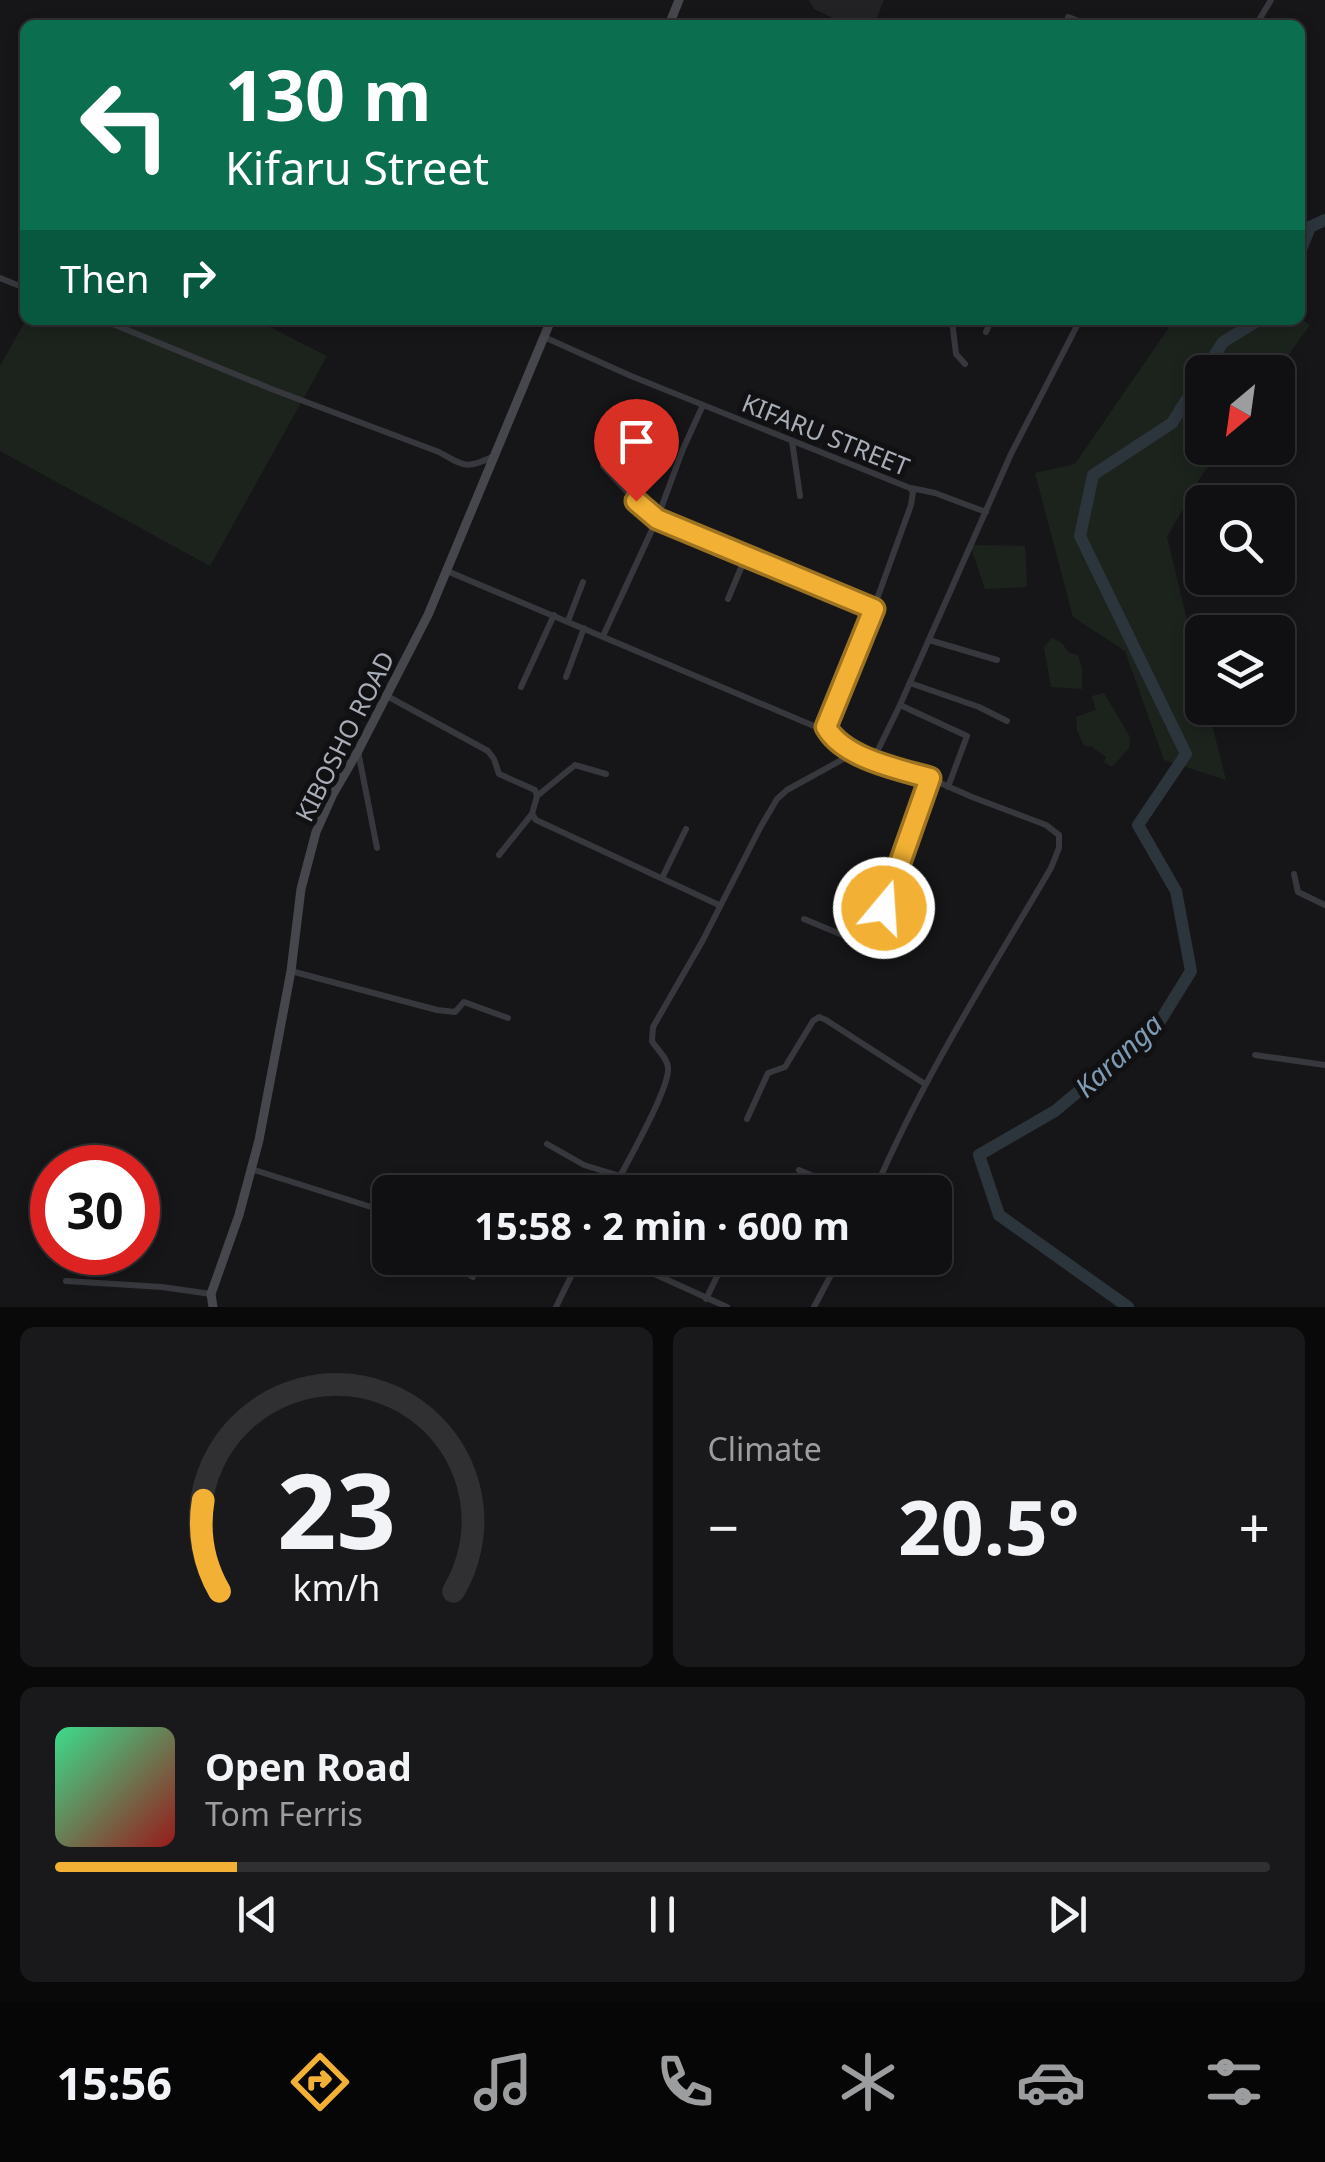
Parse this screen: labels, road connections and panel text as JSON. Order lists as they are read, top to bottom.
{
  "streets": {
    "main road": ["KIBOSHO ROAD"],
    "street": ["KIFARU STREET"]
  },
  "crossings": [
    ["KIFARU STREET", "KIBOSHO ROAD"]
  ],
  "water": ["Karanga"],
  "north": "bottom left",
  "page": {
    "turn": ["130 m", "Kifaru Street"],
    "then": "Then",
    "limit": "30",
    "trip": "15:58 · 2 min · 600 m",
    "tile": "Climate",
    "heat": ["−", "20.5°", "+"],
    "song": ["Open Road", "Tom Ferris"],
    "tabs": "15:56",
    "gauge": ["23", "km/h"]
  }
}
